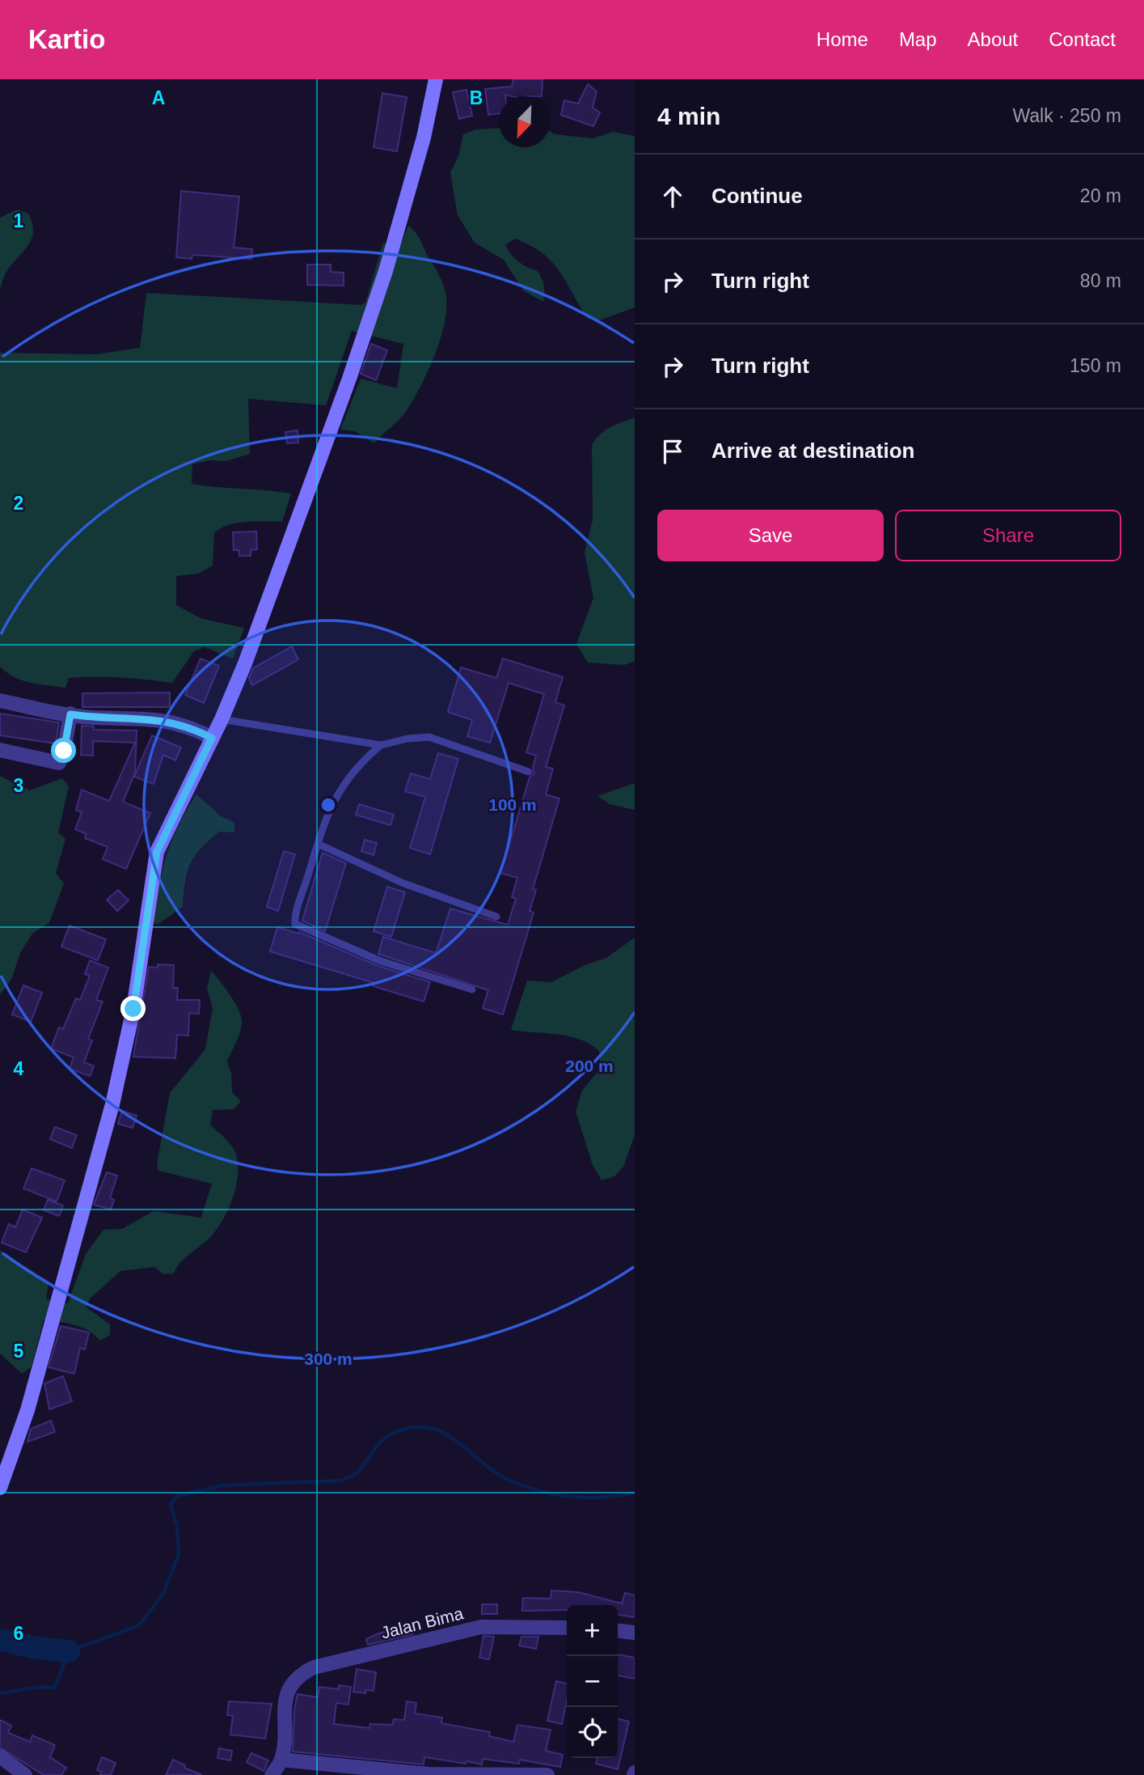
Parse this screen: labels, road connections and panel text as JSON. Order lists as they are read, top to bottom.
{
  "streets": {
    "street": ["Jalan Bima"]
  },
  "north": "bottom left",
  "page": {
    "header": "Kartio",
    "nav": [
      "Home",
      "Map",
      "About",
      "Contact"
    ],
    "heading": ["4 min", "Walk · 250 m"],
    "list": [
      ["Continue", "20 m"],
      ["Turn right", "80 m"],
      ["Turn right", "150 m"],
      "Arrive at destination"
    ],
    "buttons": ["Save", "Share"],
    "map_buttons": ["+", "−"]
  },
  "grid": {
    "columns": ["A", "B"],
    "rows": [
      "1",
      "2",
      "3",
      "4",
      "5",
      "6"
    ]
  },
  "rings": ["100 m", "200 m", "300 m"]
}
